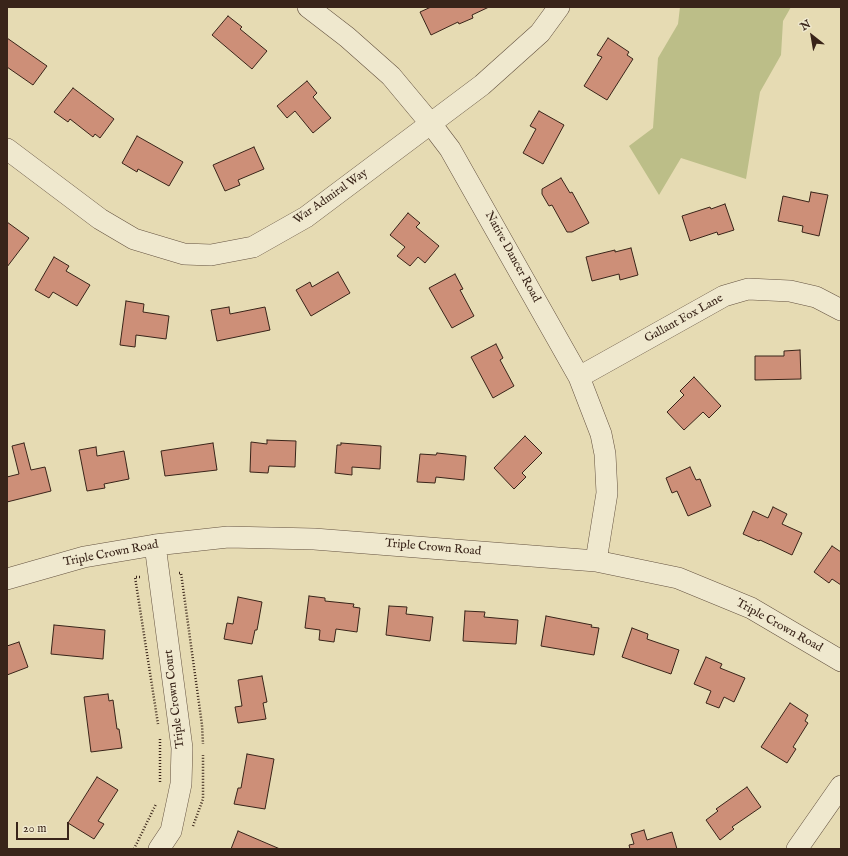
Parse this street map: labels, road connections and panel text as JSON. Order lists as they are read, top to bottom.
{
  "streets": {
    "street": [
      "War Admiral Way",
      "Native Dancer Road",
      "Gallant Fox Lane",
      "Triple Crown Road",
      "Triple Crown Court"
    ]
  },
  "crossings": [
    ["War Admiral Way", "Native Dancer Road"],
    ["Native Dancer Road", "Gallant Fox Lane"],
    ["Native Dancer Road", "Triple Crown Road"],
    ["Triple Crown Road", "Triple Crown Court"]
  ],
  "scale_bar": "20 m",
  "north": "top left"
}
